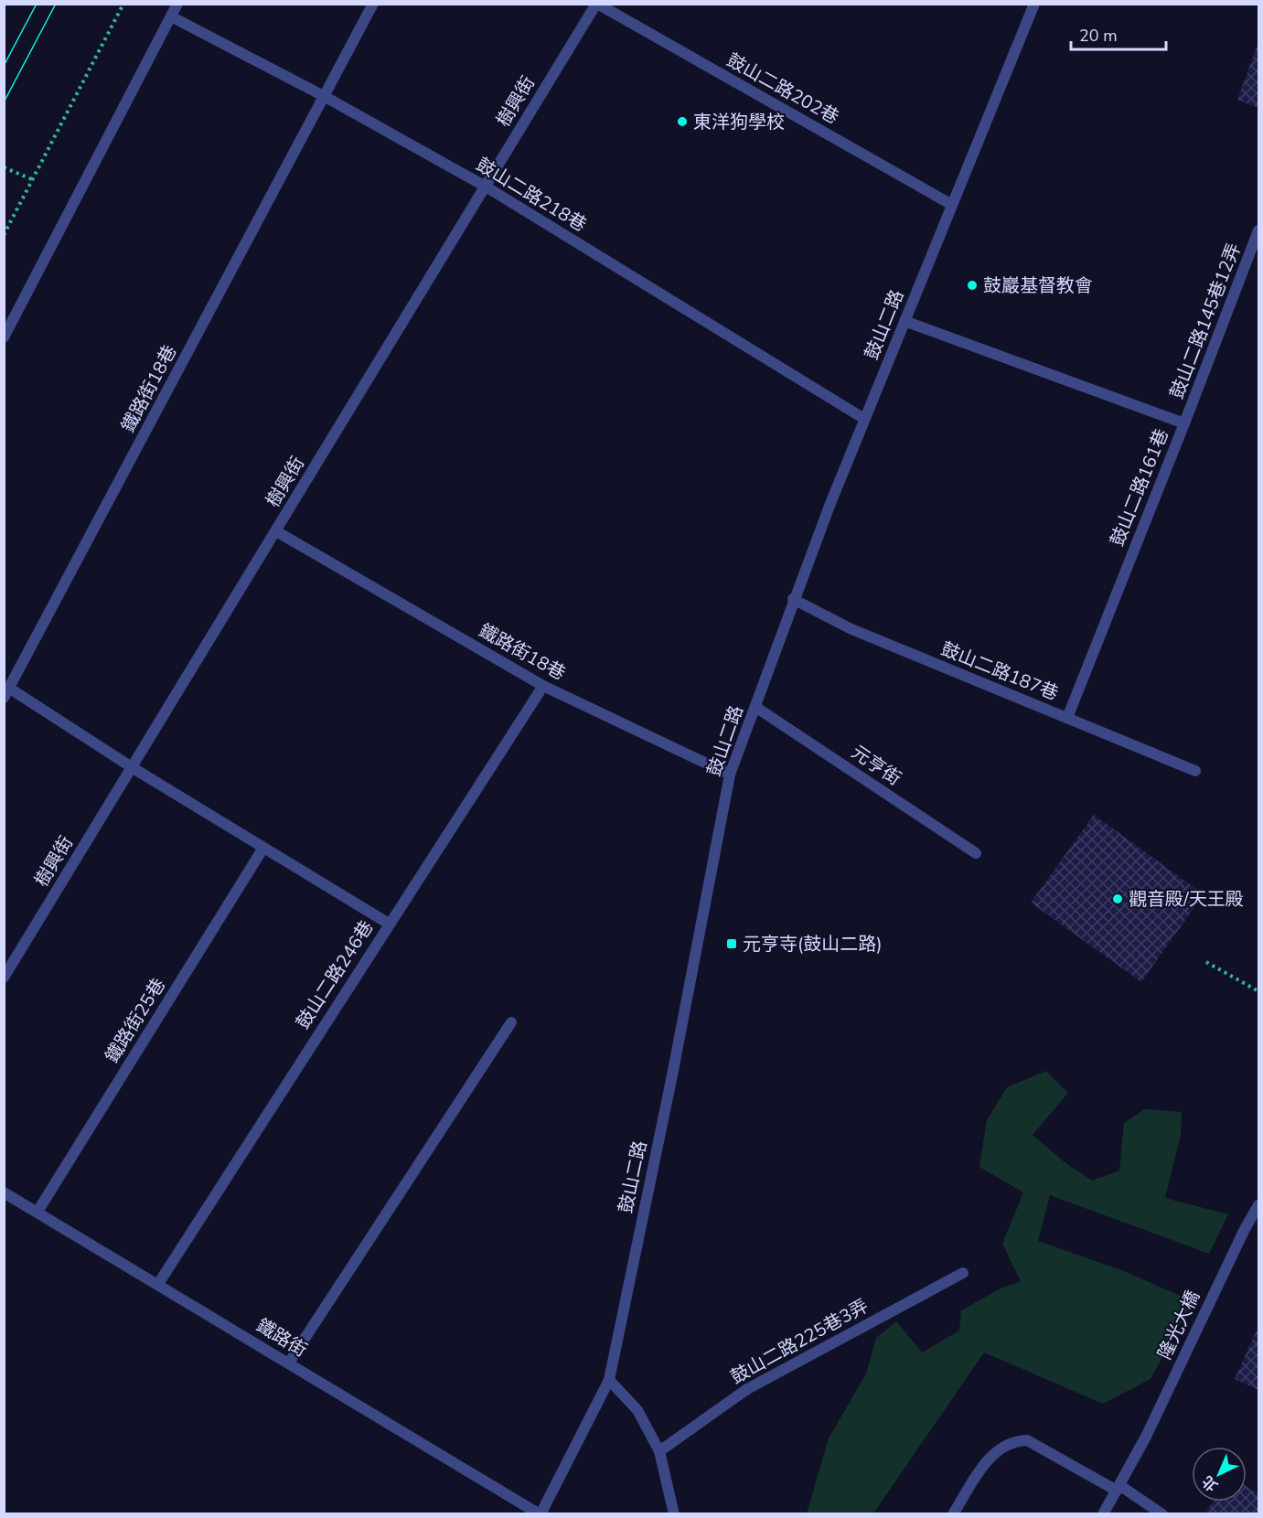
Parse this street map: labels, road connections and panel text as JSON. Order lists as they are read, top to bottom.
{
  "streets": {
    "street": [
      "鼓山二路202巷",
      "樹興街",
      "鼓山二路218巷",
      "鼓山二路145巷12弄",
      "鼓山二路",
      "鐵路街18巷",
      "鼓山二路161巷",
      "鼓山二路187巷",
      "元亨街",
      "鼓山二路246巷",
      "鐵路街25巷",
      "隆光大橋",
      "鐵路街",
      "鼓山二路225巷3弄"
    ]
  },
  "crossings": [
    ["鼓山二路202巷", "樹興街"],
    ["鼓山二路202巷", "鼓山二路"],
    ["樹興街", "鼓山二路218巷"],
    ["樹興街", "鐵路街18巷"],
    ["鼓山二路218巷", "鼓山二路"],
    ["鼓山二路218巷", "鐵路街18巷"],
    ["鼓山二路145巷12弄", "鼓山二路161巷"],
    ["鼓山二路", "鐵路街18巷"],
    ["鼓山二路", "鼓山二路161巷"],
    ["鼓山二路", "鼓山二路187巷"],
    ["鼓山二路", "元亨街"],
    ["鼓山二路", "鐵路街"],
    ["鐵路街18巷", "鼓山二路246巷"],
    ["鼓山二路161巷", "鼓山二路187巷"],
    ["鼓山二路246巷", "鐵路街"],
    ["鐵路街25巷", "鐵路街"]
  ],
  "places": {
    "other": ["東洋狗學校", "鼓巖基督教會", "觀音殿/天王殿"],
    "transit": ["元亨寺(鼓山二路)"]
  },
  "scale_bar": "20 m",
  "north": "bottom left"
}
